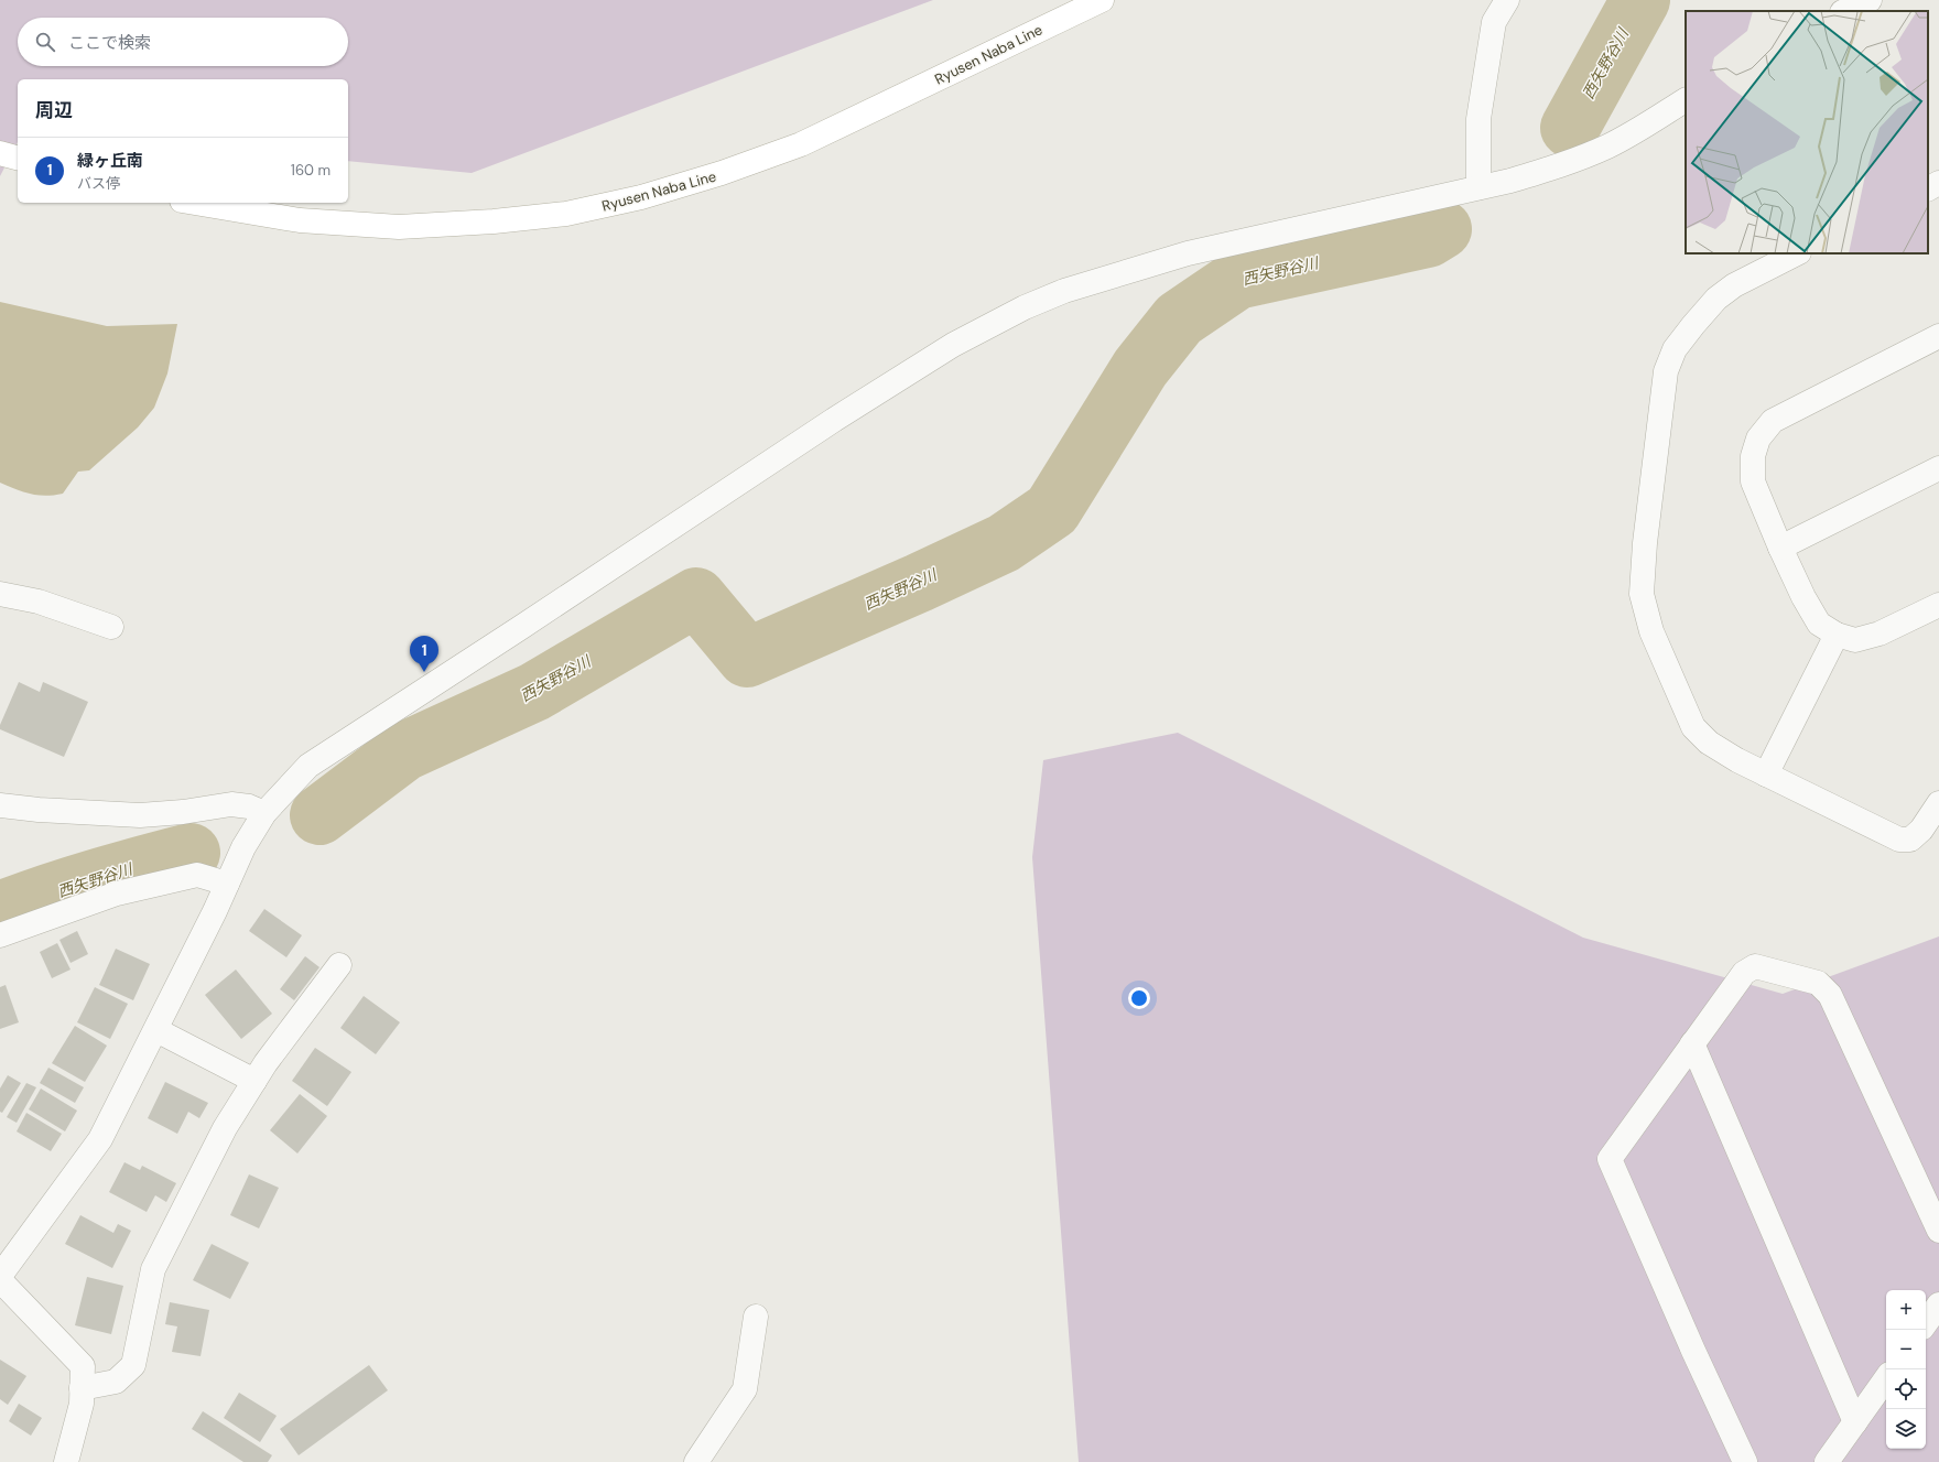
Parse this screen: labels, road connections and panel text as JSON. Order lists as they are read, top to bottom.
{
  "streets": {
    "main road": ["Ryusen Naba Line"]
  },
  "water": ["西矢野谷川"],
  "page": {
    "search": "ここで検索",
    "heading": "周辺",
    "list": [
      {
        "mark": "1",
        "name": "緑ヶ丘南",
        "note": "バス停",
        "value": "160 m"
      }
    ],
    "pins": "1",
    "map_buttons": ["+", "−"]
  }
}
